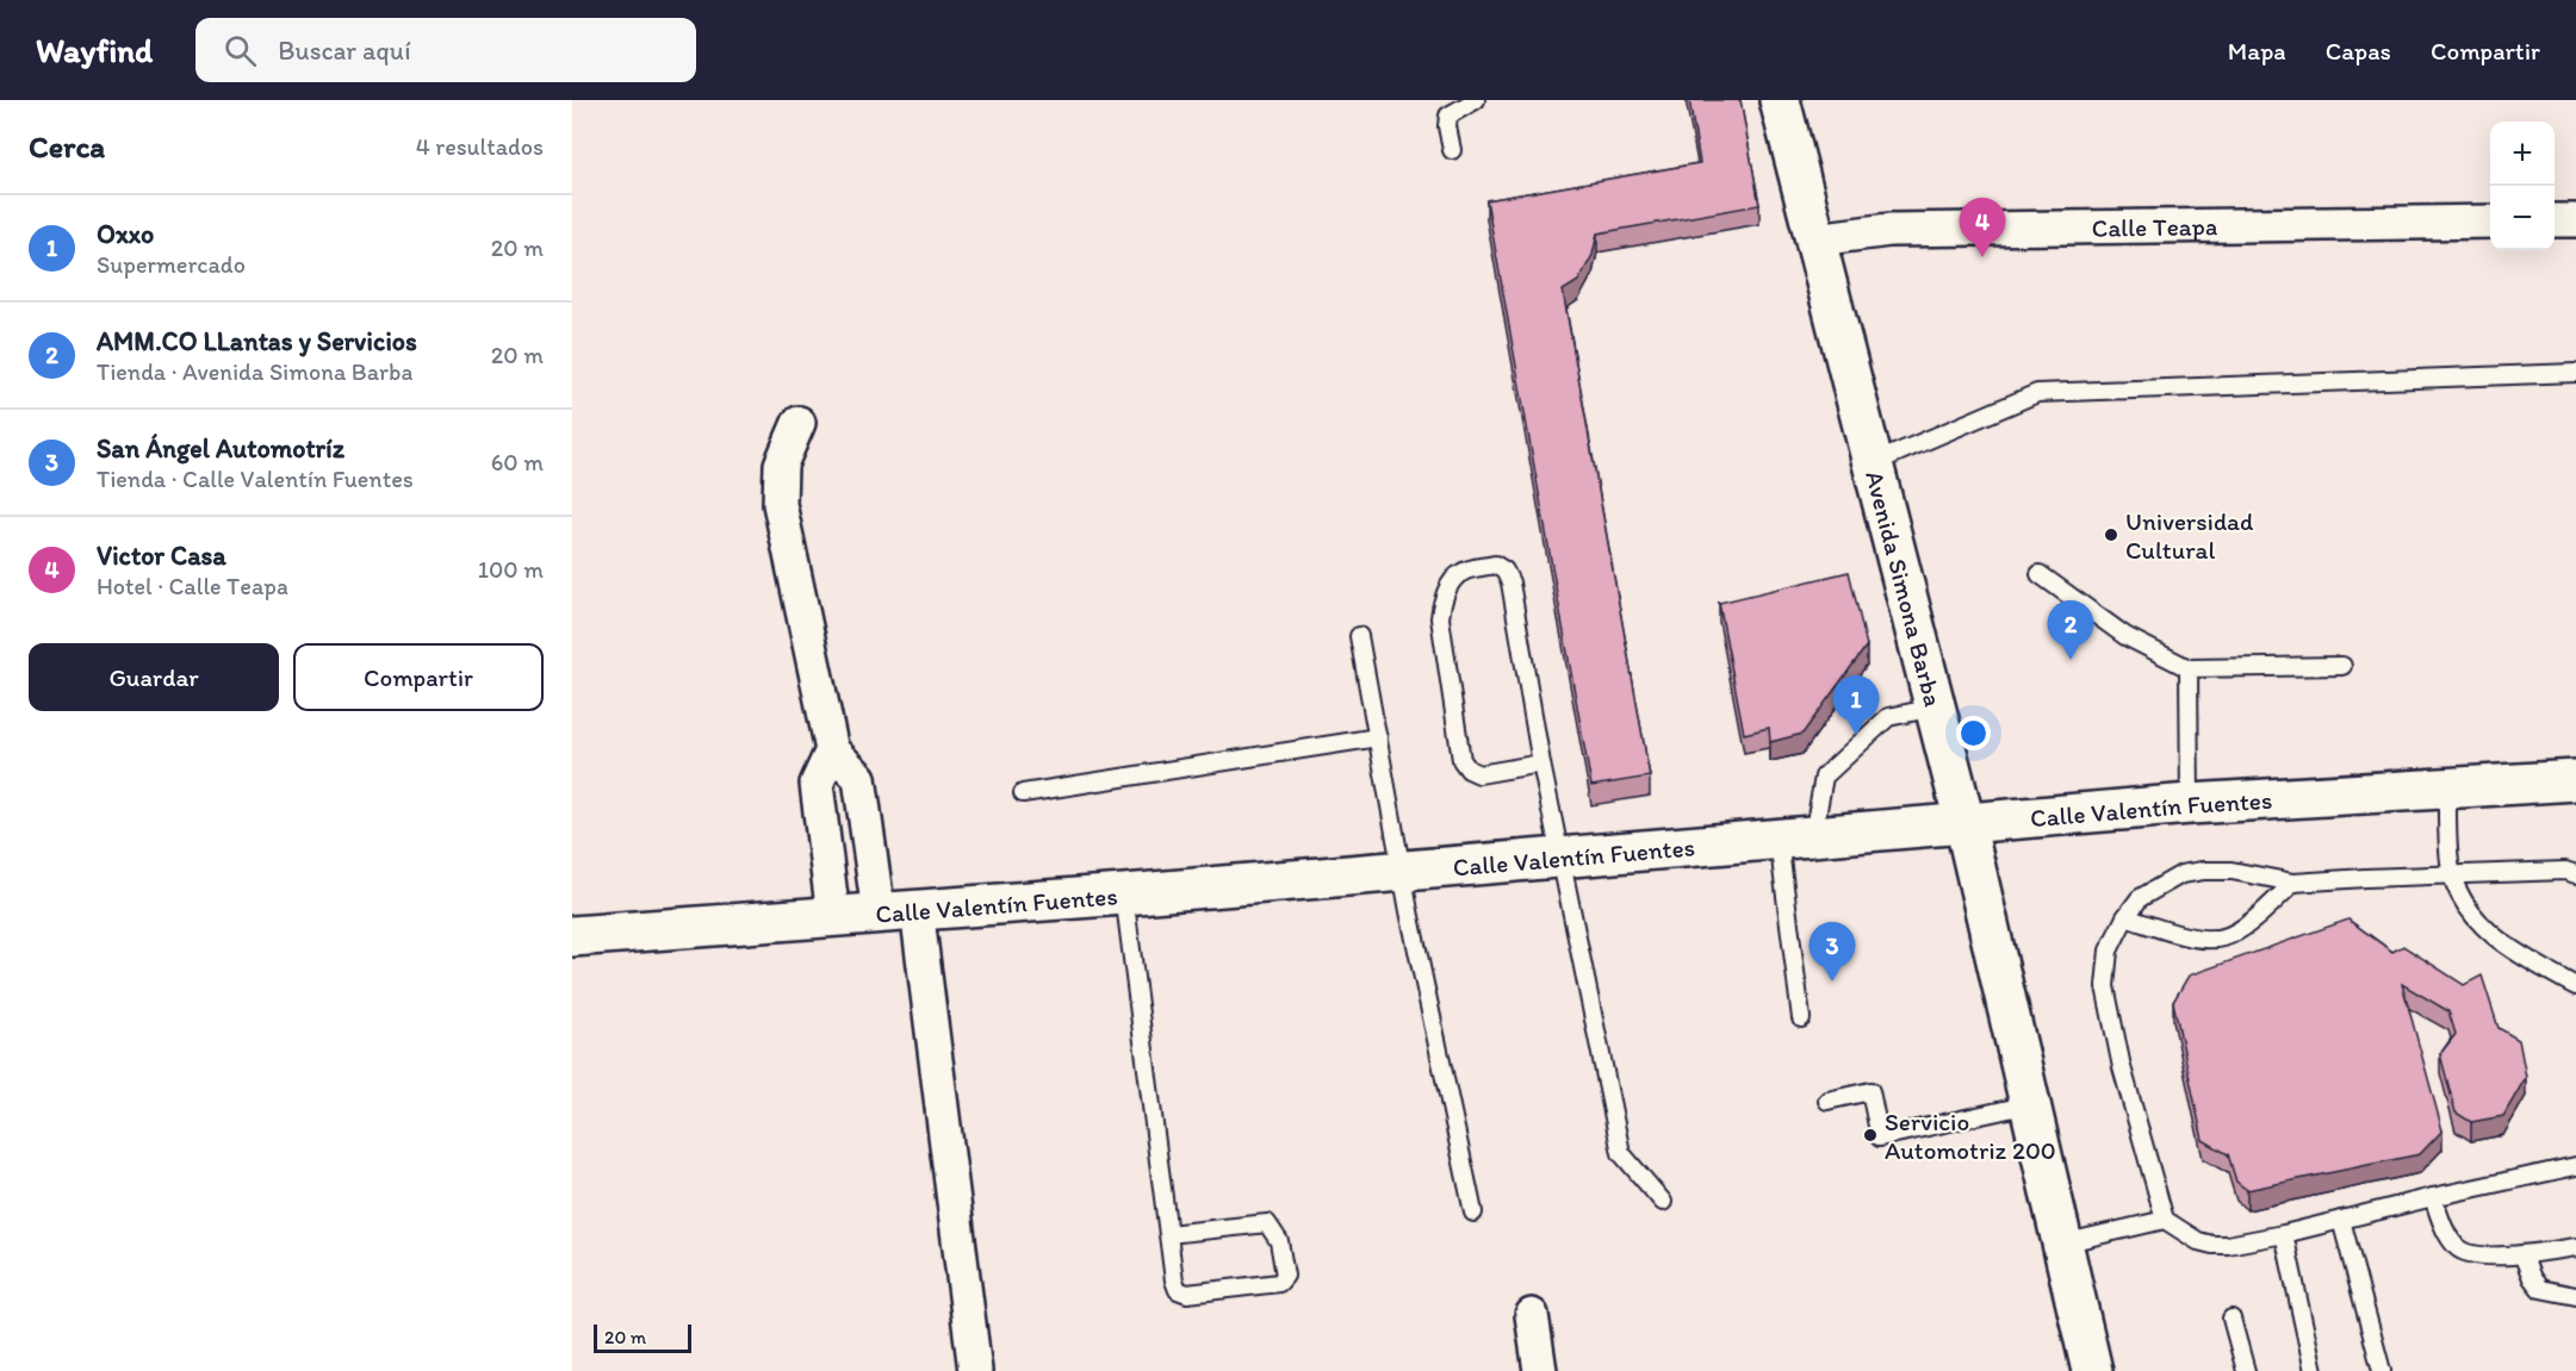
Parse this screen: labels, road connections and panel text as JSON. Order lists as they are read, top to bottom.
{
  "streets": {
    "street": ["Calle Teapa", "Avenida Simona Barba", "Calle Valentín Fuentes"]
  },
  "crossings": [
    ["Calle Teapa", "Avenida Simona Barba"],
    ["Avenida Simona Barba", "Calle Valentín Fuentes"]
  ],
  "places": ["Universidad Cultural", "Servicio Automotriz 200"],
  "scale_bar": "20 m",
  "page": {
    "header": "Wayfind",
    "search": "Buscar aquí",
    "nav": ["Mapa", "Capas", "Compartir"],
    "heading": ["Cerca", "4 resultados"],
    "map_buttons": ["+", "−"],
    "list": [
      {
        "mark": "1",
        "name": "Oxxo",
        "note": "Supermercado",
        "value": "20 m"
      },
      {
        "mark": "2",
        "name": "AMM.CO LLantas y Servicios",
        "note": "Tienda · Avenida Simona Barba",
        "value": "20 m"
      },
      {
        "mark": "3",
        "name": "San Ángel Automotríz",
        "note": "Tienda · Calle Valentín Fuentes",
        "value": "60 m"
      },
      {
        "mark": "4",
        "name": "Victor Casa",
        "note": "Hotel · Calle Teapa",
        "value": "100 m"
      }
    ],
    "pins": [
      "4",
      "2",
      "1",
      "3"
    ],
    "buttons": ["Guardar", "Compartir"],
    "scale": "20 m"
  }
}
